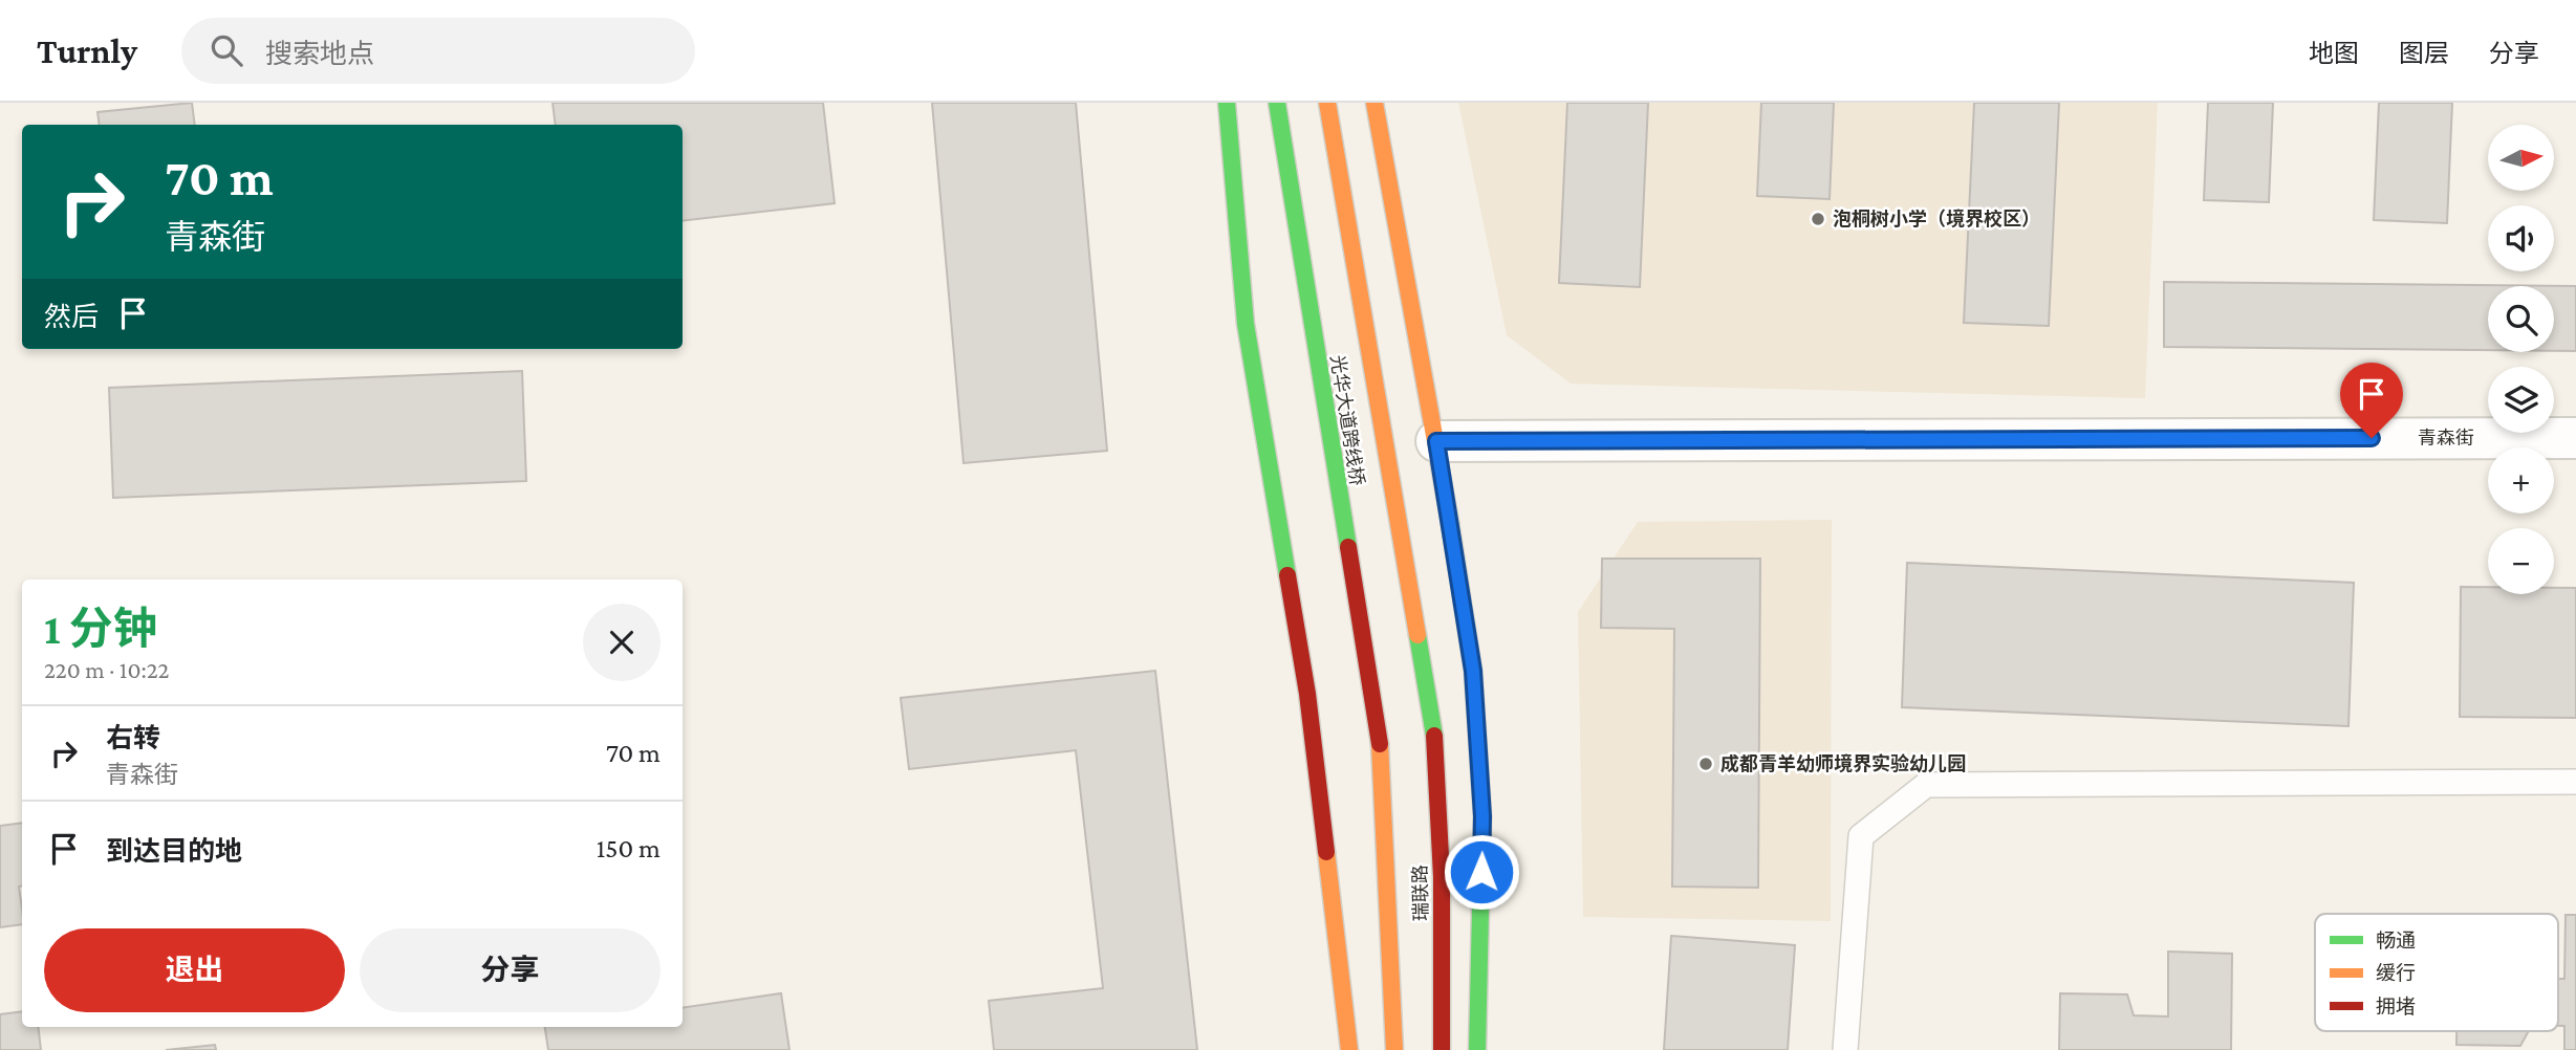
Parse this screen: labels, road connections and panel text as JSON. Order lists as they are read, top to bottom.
{
  "streets": {
    "main road": ["光华大道跨线桥", "瑞联路"],
    "street": ["青森街"]
  },
  "crossings": [
    ["光华大道跨线桥", "瑞联路"]
  ],
  "places": ["泡桐树小学（境界校区）", "成都青羊幼师境界实验幼儿园"],
  "legend": ["畅通", "缓行", "拥堵"],
  "north": "right",
  "page": {
    "header": "Turnly",
    "search": "搜索地点",
    "nav": ["地图", "图层", "分享"],
    "map_buttons": ["+", "−"],
    "turn": ["70 m", "青森街"],
    "then": "然后",
    "heading": ["1 分钟", "220 m · 10:22"],
    "list": [
      {
        "name": "右转",
        "note": "青森街",
        "value": "70 m"
      },
      {
        "name": "到达目的地",
        "value": "150 m"
      }
    ],
    "buttons": ["退出", "分享"]
  }
}
